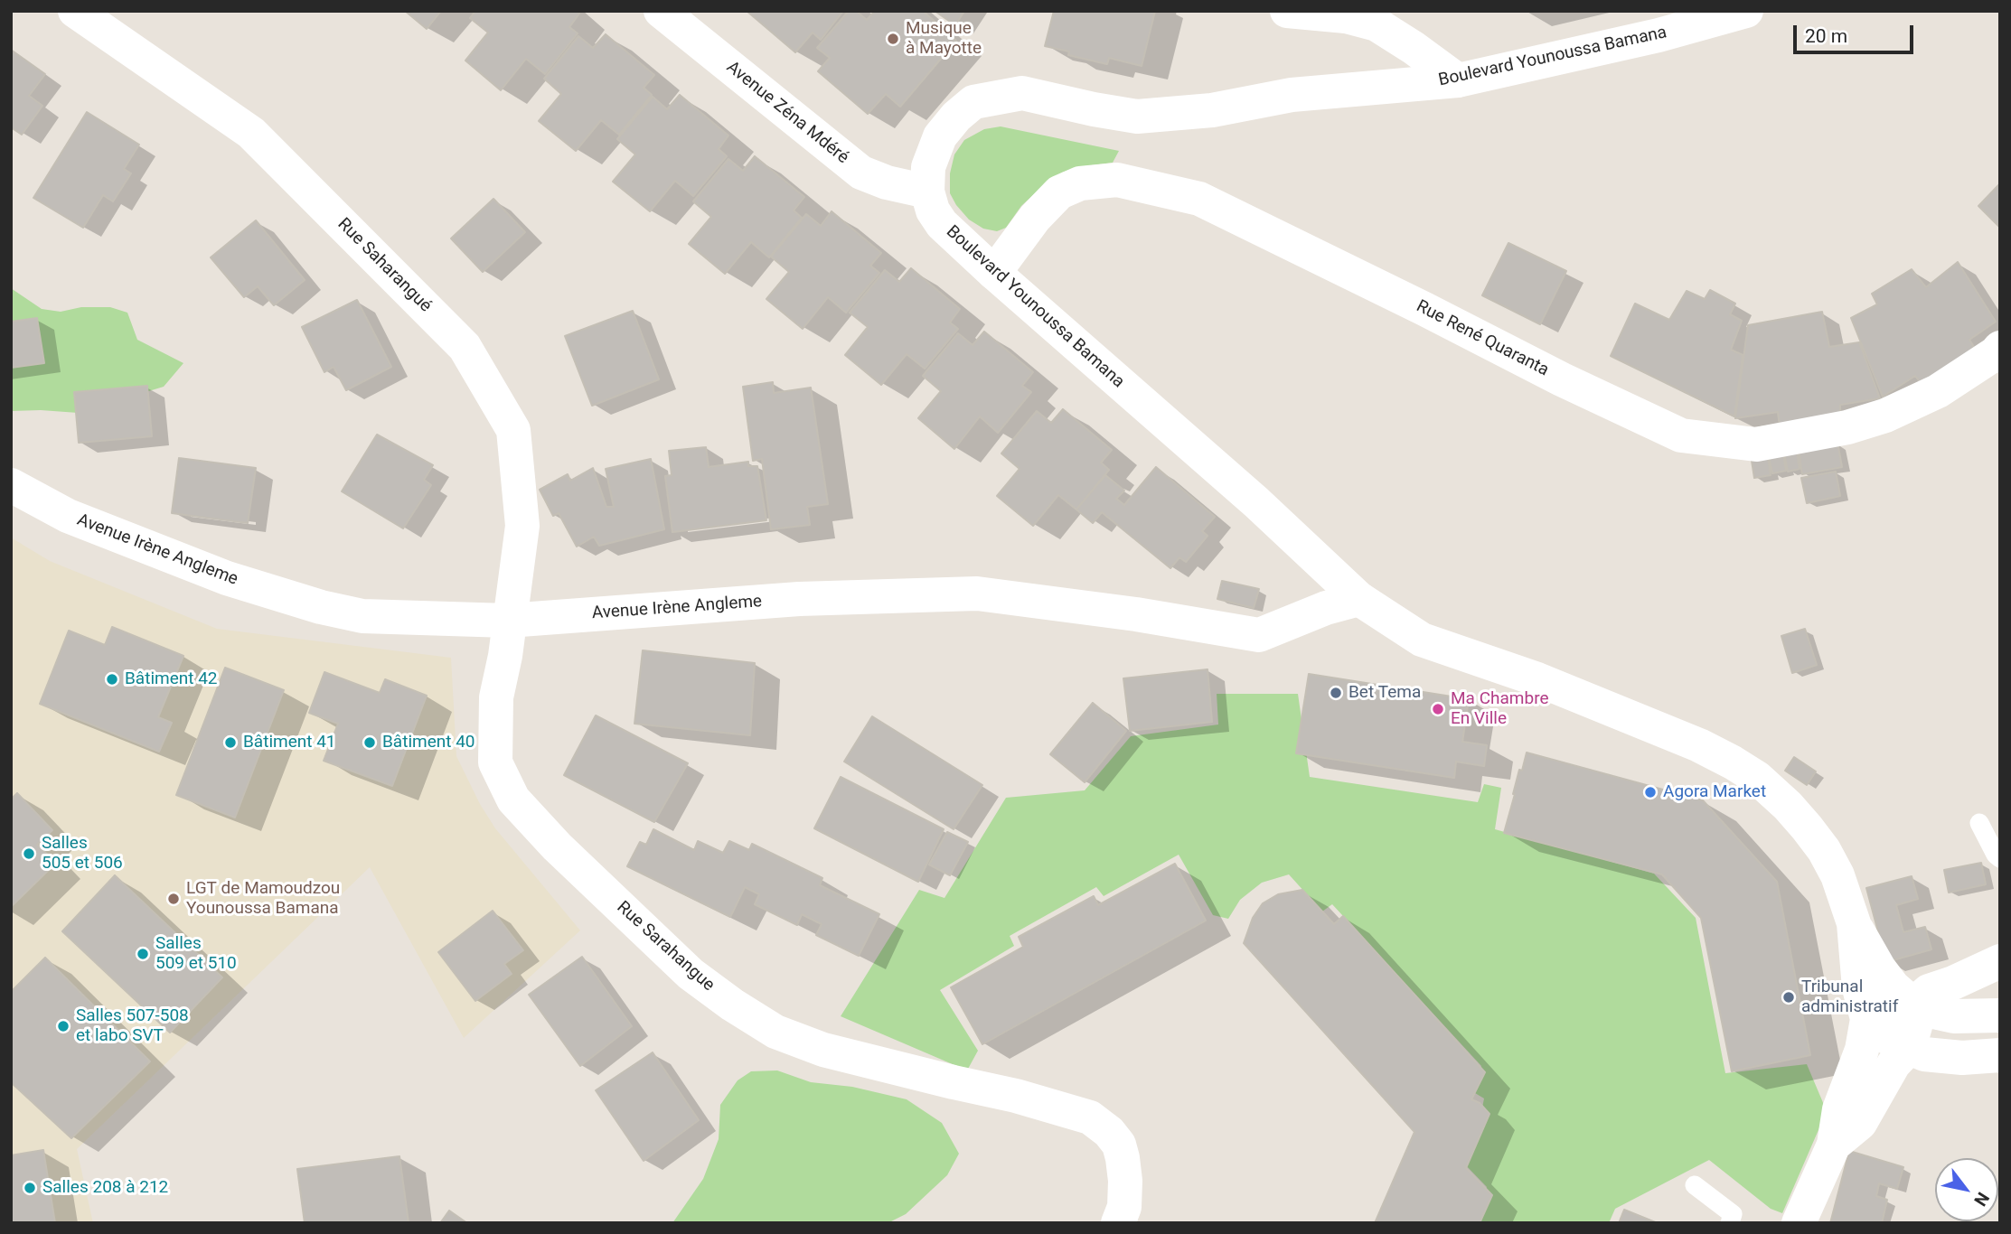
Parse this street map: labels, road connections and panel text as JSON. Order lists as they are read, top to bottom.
{
  "streets": {
    "street": [
      "Boulevard Younoussa Bamana",
      "Avenue Zéna Mdéré",
      "Rue Saharangué",
      "Rue René Quaranta",
      "Avenue Irène Angleme",
      "Rue Sarahangue"
    ]
  },
  "crossings": [
    ["Boulevard Younoussa Bamana", "Avenue Zéna Mdéré"],
    ["Boulevard Younoussa Bamana", "Rue René Quaranta"],
    ["Boulevard Younoussa Bamana", "Avenue Irène Angleme"],
    ["Rue Saharangué", "Avenue Irène Angleme"],
    ["Rue Saharangué", "Rue Sarahangue"],
    ["Avenue Irène Angleme", "Rue Sarahangue"]
  ],
  "places": [
    "Musique à Mayotte",
    "Bâtiment 42",
    "Bet Tema",
    "Ma Chambre En Ville",
    "Bâtiment 41",
    "Bâtiment 40",
    "Agora Market",
    "Salles 505 et 506",
    "LGT de Mamoudzou Younoussa Bamana",
    "Salles 509 et 510",
    "Tribunal administratif",
    "Salles 507-508 et labo SVT",
    "Salles 208 à 212"
  ],
  "scale_bar": "20 m",
  "north": "bottom right"
}
